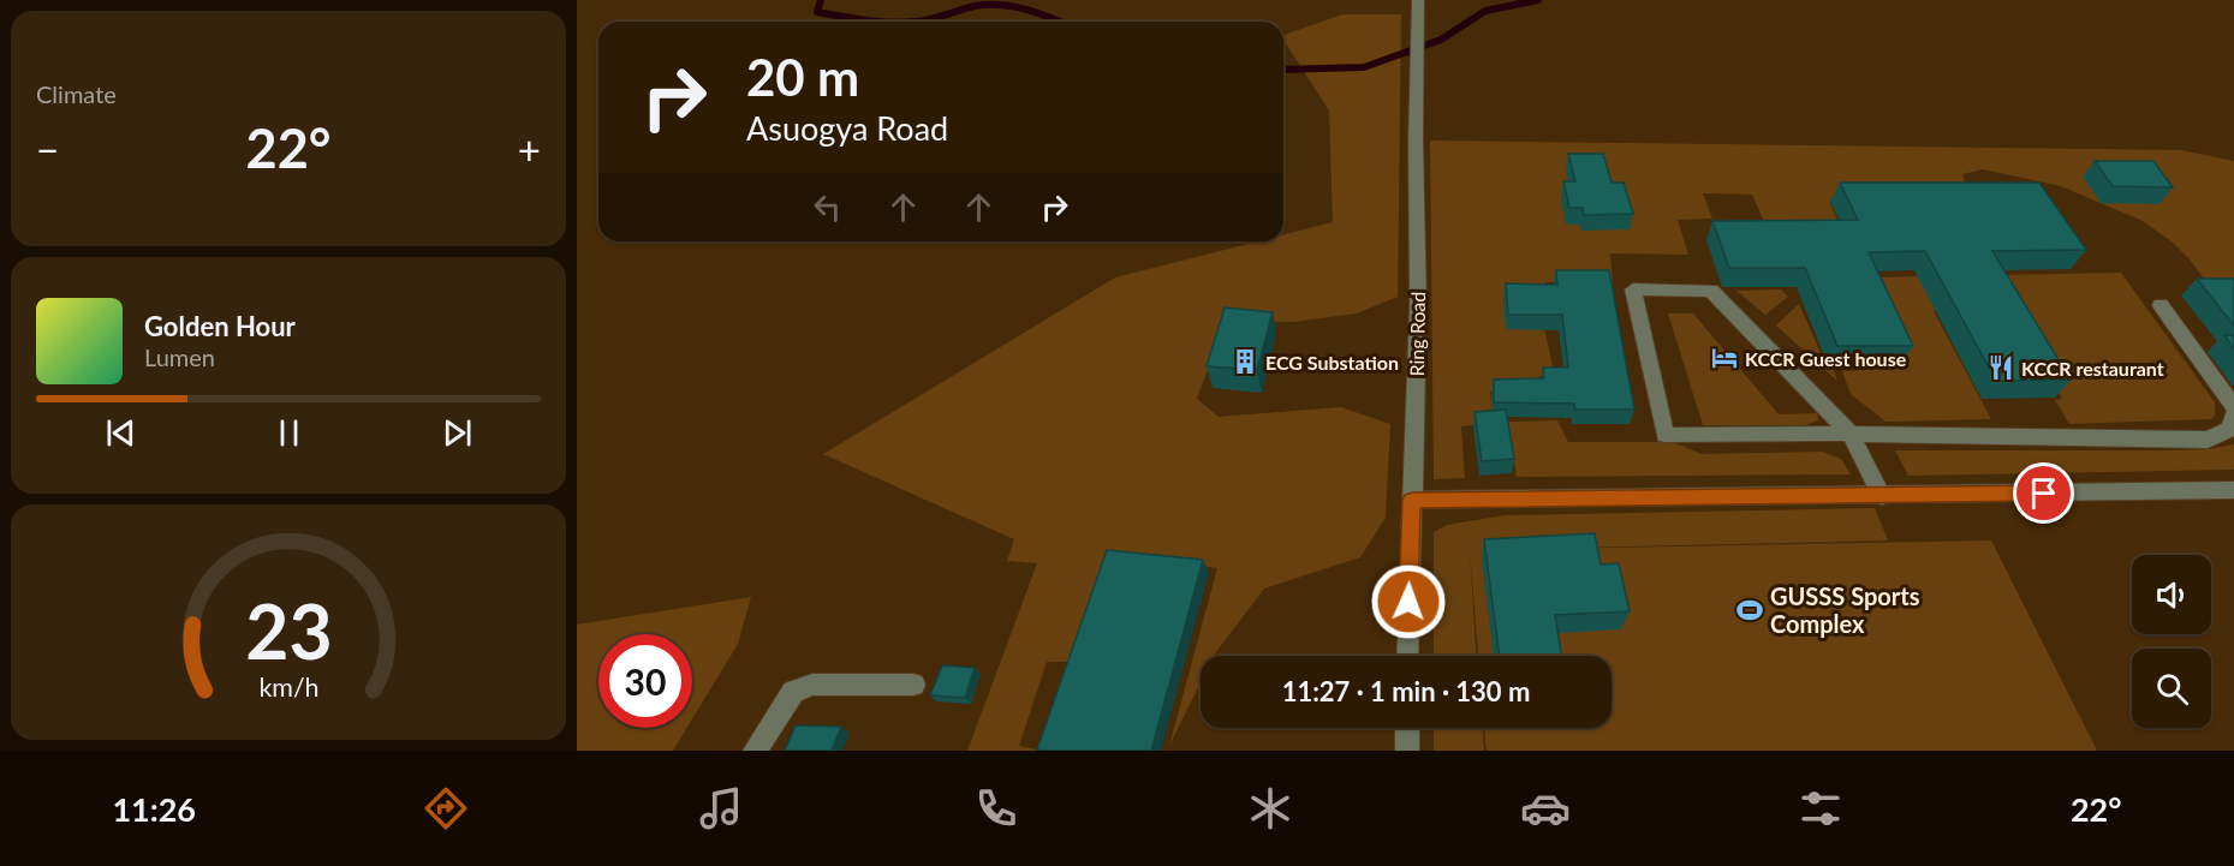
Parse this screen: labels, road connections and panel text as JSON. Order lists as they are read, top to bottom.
{
  "streets": {
    "street": ["Ring Road"]
  },
  "places": {
    "hotel": ["KCCR Guest house"],
    "building": ["ECG Substation"],
    "restaurant": ["KCCR restaurant"],
    "sports": ["GUSSS Sports Complex"]
  },
  "page": {
    "tile": "Climate",
    "turn": ["20 m", "Asuogya Road"],
    "heat": ["−", "22°", "+"],
    "song": ["Golden Hour", "Lumen"],
    "limit": "30",
    "trip": "11:27 · 1 min · 130 m",
    "tabs": ["11:26", "22°"],
    "gauge": ["23", "km/h"]
  }
}
